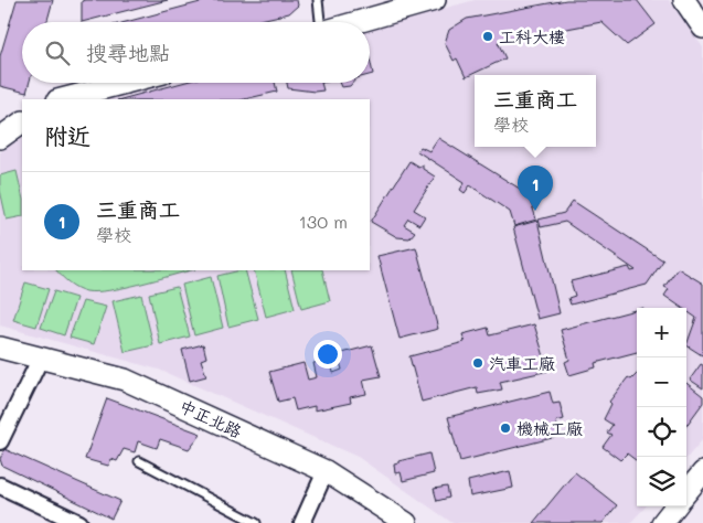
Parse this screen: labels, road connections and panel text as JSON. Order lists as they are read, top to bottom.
{
  "streets": {
    "main road": ["中正北路"]
  },
  "places": ["工科大樓", "汽車工廠", "機械工廠"],
  "page": {
    "search": "搜尋地點",
    "popup": ["三重商工", "學校"],
    "heading": "附近",
    "pins": "1",
    "list": [
      {
        "mark": "1",
        "name": "三重商工",
        "note": "學校",
        "value": "130 m"
      }
    ],
    "map_buttons": ["+", "−"]
  }
}
